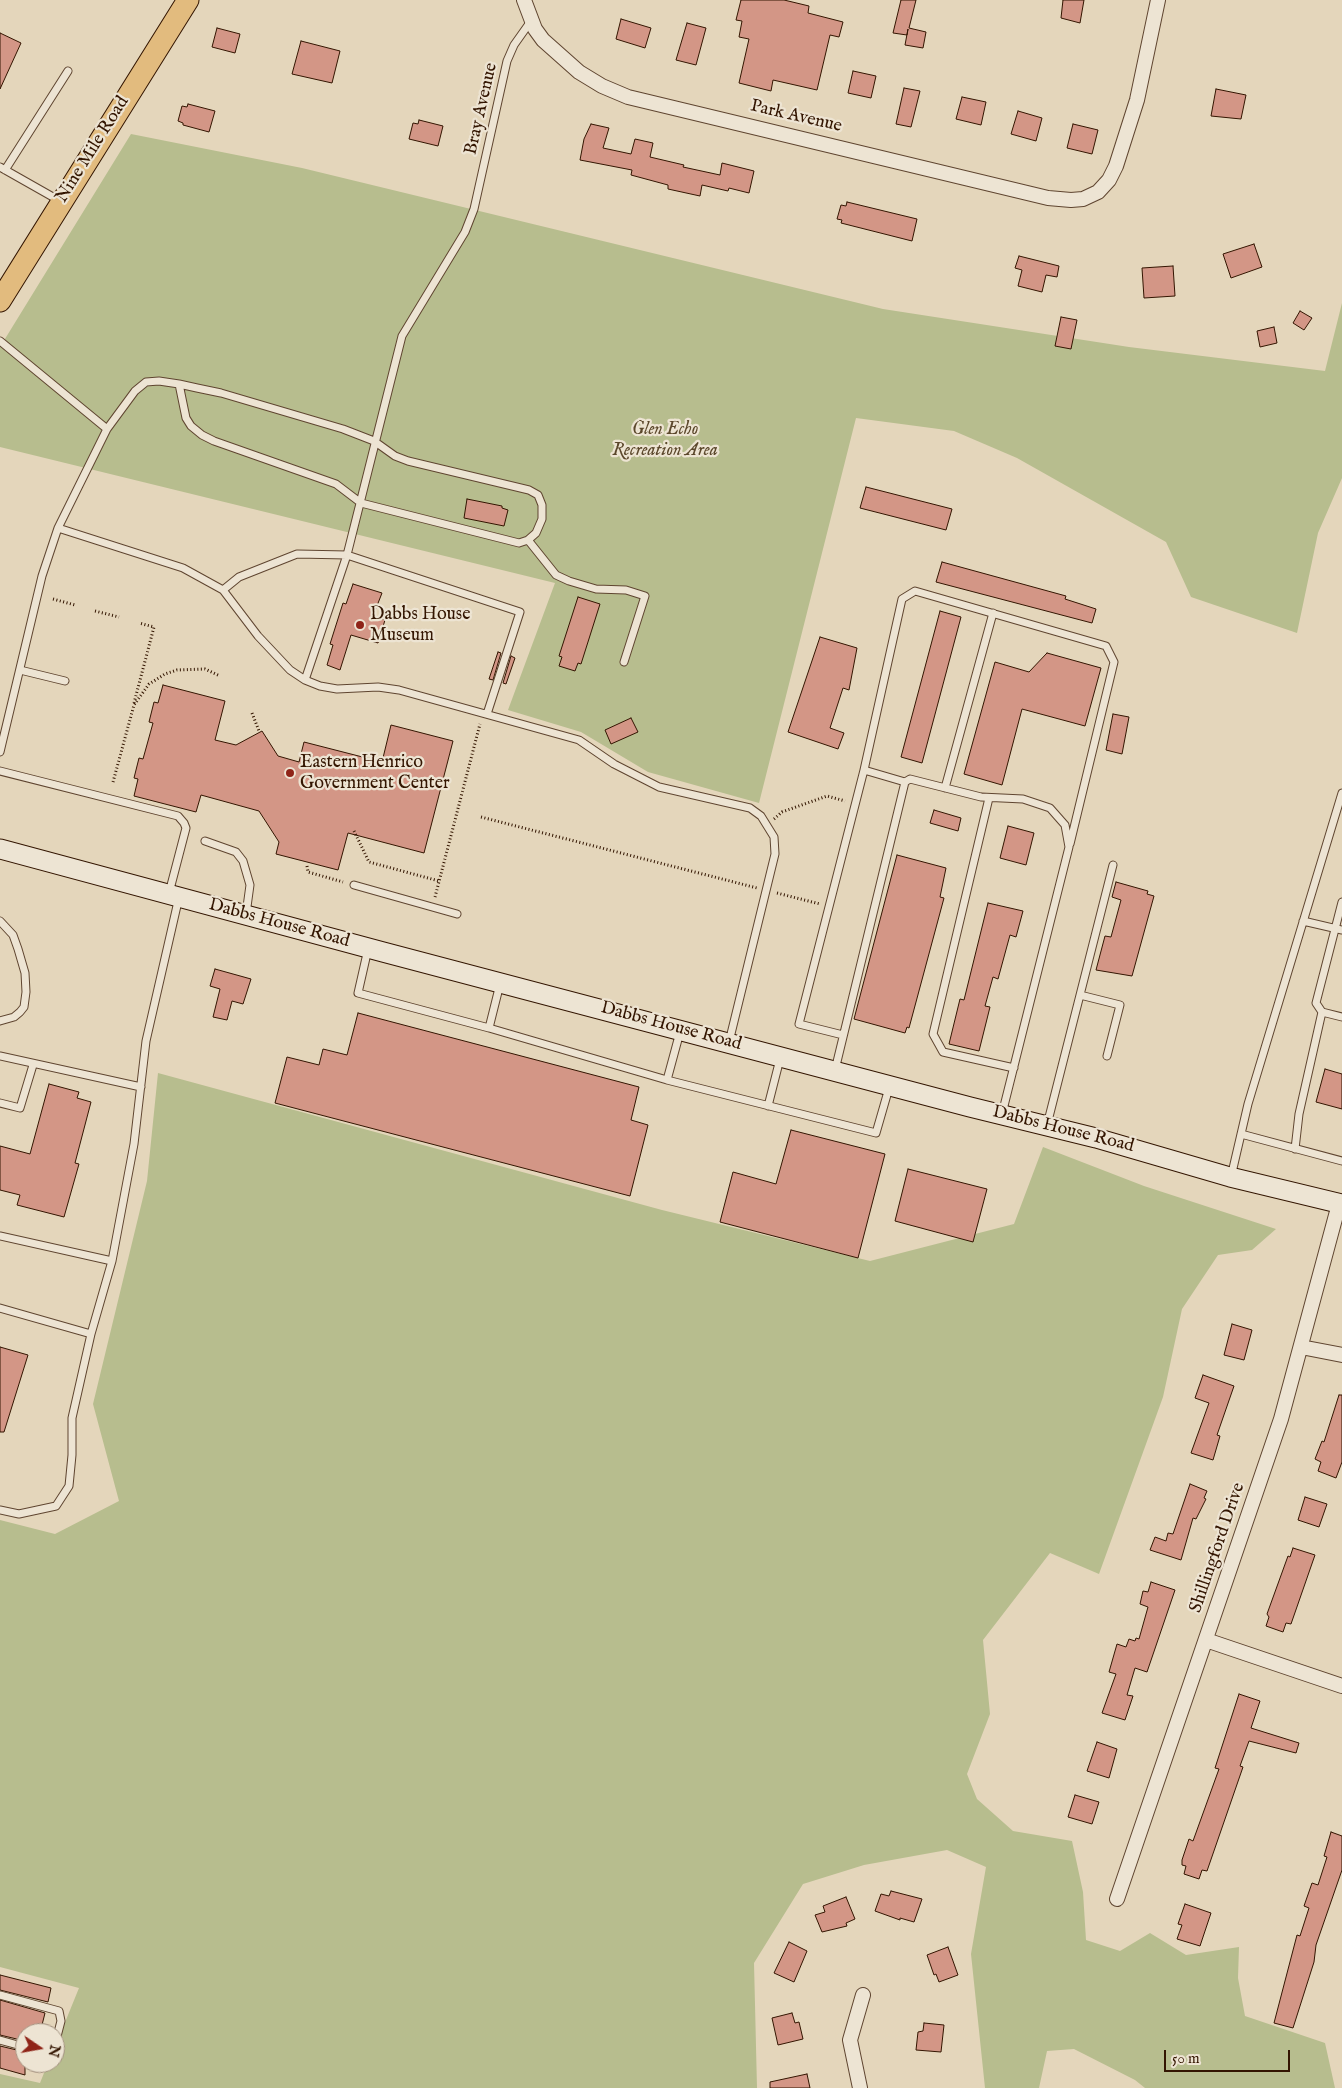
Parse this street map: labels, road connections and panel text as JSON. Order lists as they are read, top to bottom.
{
  "streets": {
    "main road": ["Nine Mile Road"],
    "street": ["Park Avenue", "Dabbs House Road", "Shillingford Drive"],
    "lane": ["Bray Avenue"]
  },
  "crossings": [
    ["Bray Avenue", "Park Avenue"],
    ["Dabbs House Road", "Shillingford Drive"]
  ],
  "parks": ["Glen Echo Recreation Area"],
  "places": ["Dabbs House Museum", "Eastern Henrico Government Center"],
  "scale_bar": "50 m",
  "north": "right"
}
